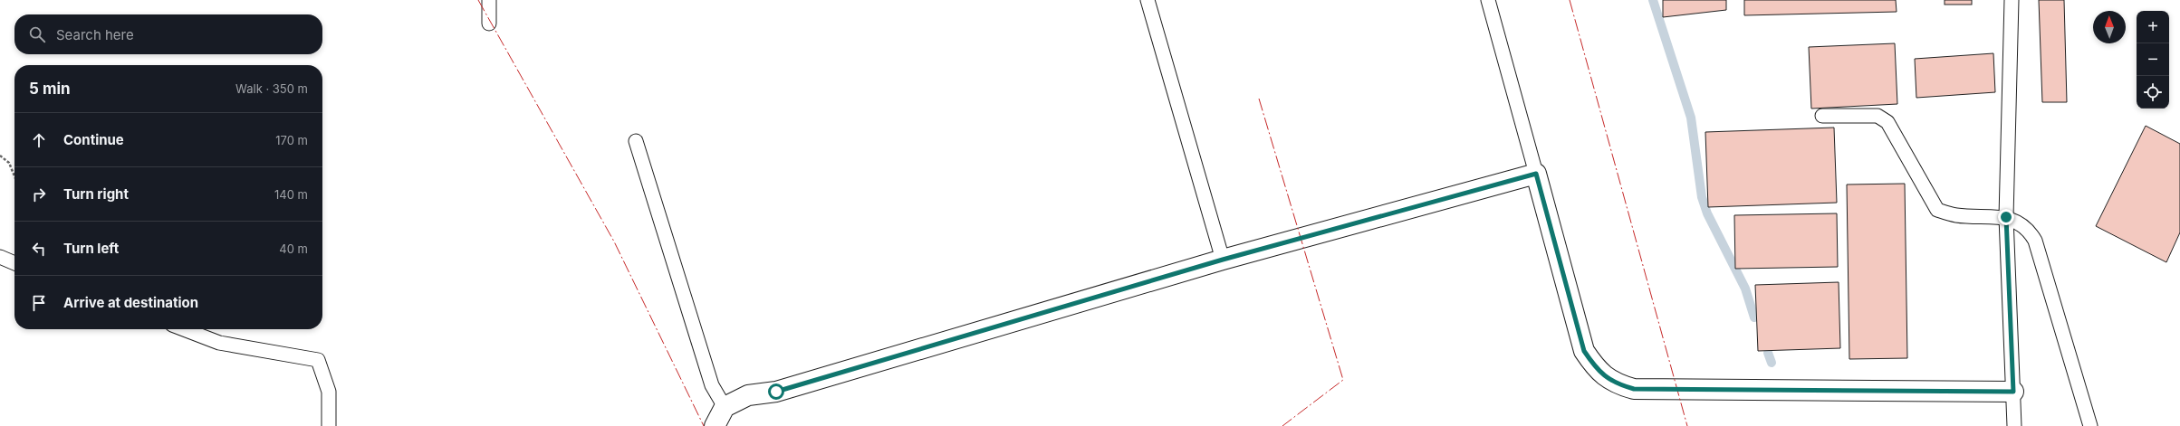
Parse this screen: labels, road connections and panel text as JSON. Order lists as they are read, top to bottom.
{
  "north": "top",
  "page": {
    "map_buttons": ["+", "−"],
    "search": "Search here",
    "heading": ["5 min", "Walk · 350 m"],
    "list": [
      ["Continue", "170 m"],
      ["Turn right", "140 m"],
      ["Turn left", "40 m"],
      "Arrive at destination"
    ]
  }
}
